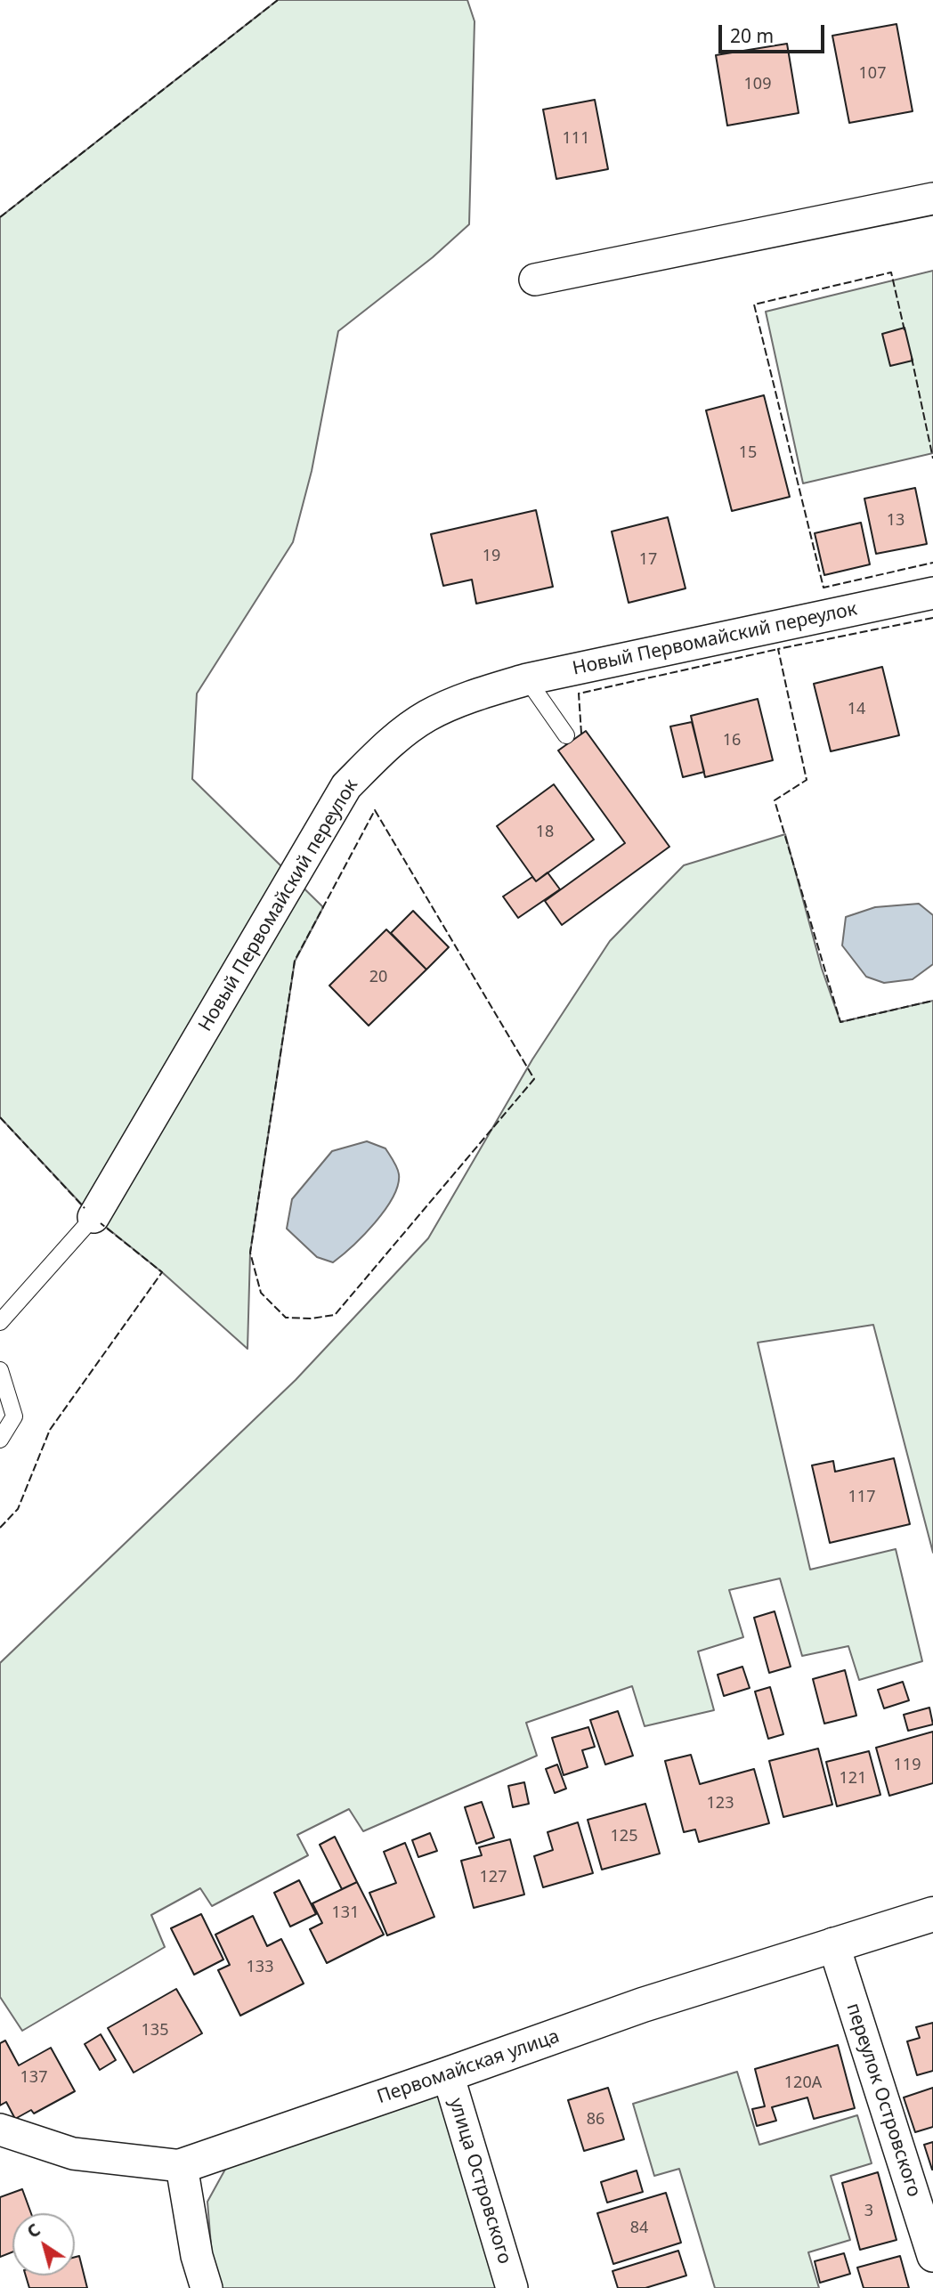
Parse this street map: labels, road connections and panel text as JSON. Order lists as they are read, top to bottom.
{
  "streets": {
    "street": [
      "Новый Первомайский переулок",
      "Первомайская улица",
      "переулок Островского",
      "улица Островского"
    ]
  },
  "crossings": [
    ["Первомайская улица", "переулок Островского"],
    ["Первомайская улица", "улица Островского"]
  ],
  "house_numbers": [
    "107",
    "109",
    "111",
    "15",
    "13",
    "19",
    "17",
    "14",
    "16",
    "18",
    "20",
    "117",
    "119",
    "121",
    "123",
    "125",
    "127",
    "131",
    "133",
    "135",
    "137",
    "120А",
    "86",
    "3",
    "84"
  ],
  "scale_bar": "20 m",
  "north": "top left"
}
